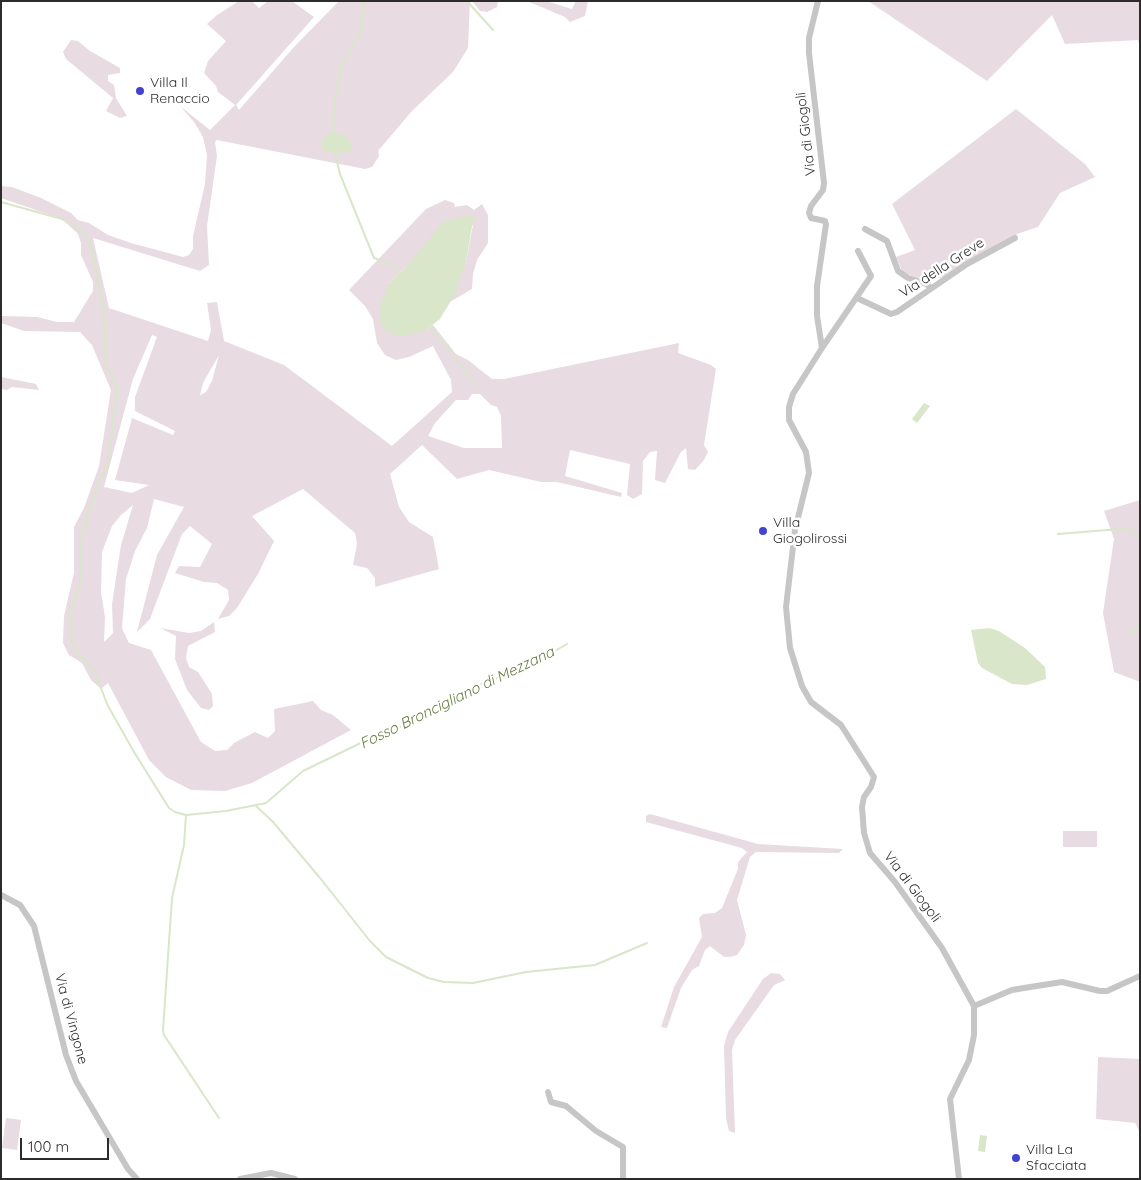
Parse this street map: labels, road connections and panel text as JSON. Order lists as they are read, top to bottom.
{
  "streets": {
    "street": ["Via di Giogoli", "Via della Greve", "Via di Vingone"]
  },
  "water": ["Fosso Broncigliano di Mezzana"],
  "places": ["Villa Il Renaccio", "Villa Giogolirossi", "Villa La Sfacciata"],
  "scale_bar": "100 m"
}
